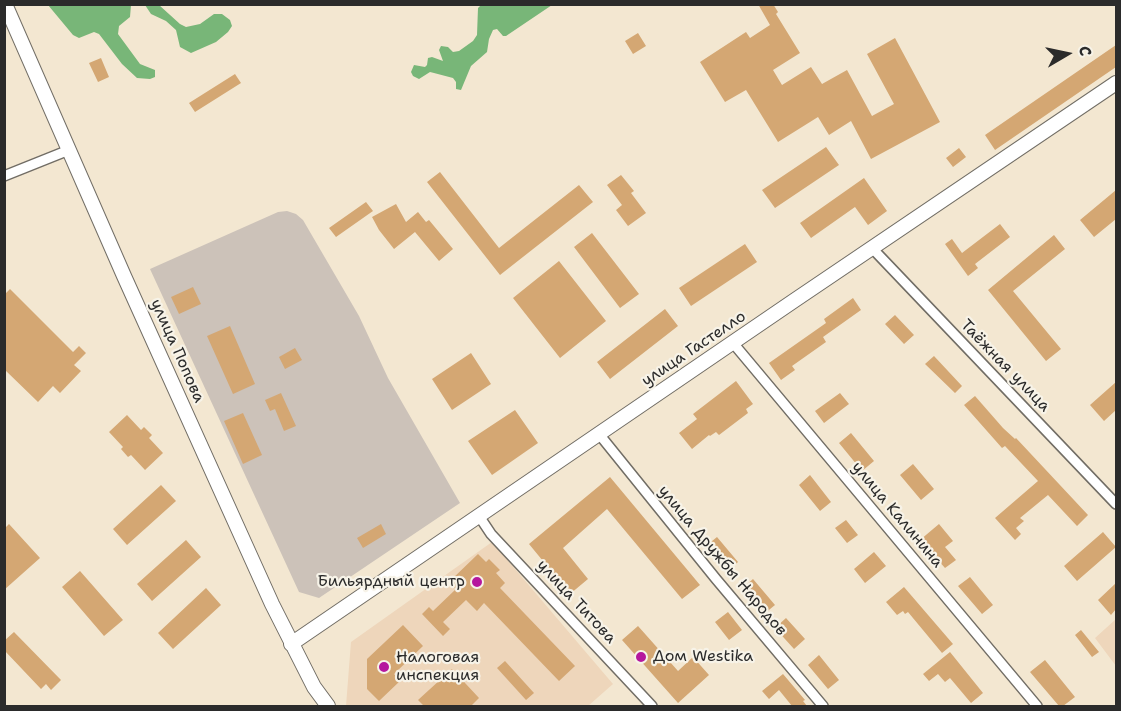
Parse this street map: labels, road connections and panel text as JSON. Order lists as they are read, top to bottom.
{
  "streets": {
    "street": [
      "улица Гастелло",
      "улица Попова",
      "Таёжная улица",
      "улица Калинина",
      "улица Дружбы Народов",
      "улица Титова"
    ]
  },
  "crossings": [
    ["улица Гастелло", "улица Попова"],
    ["улица Гастелло", "Таёжная улица"],
    ["улица Гастелло", "улица Калинина"],
    ["улица Гастелло", "улица Дружбы Народов"],
    ["улица Гастелло", "улица Титова"]
  ],
  "places": ["Бильярдный центр", "Дом Westika", "Налоговая инспекция"],
  "north": "right"
}
